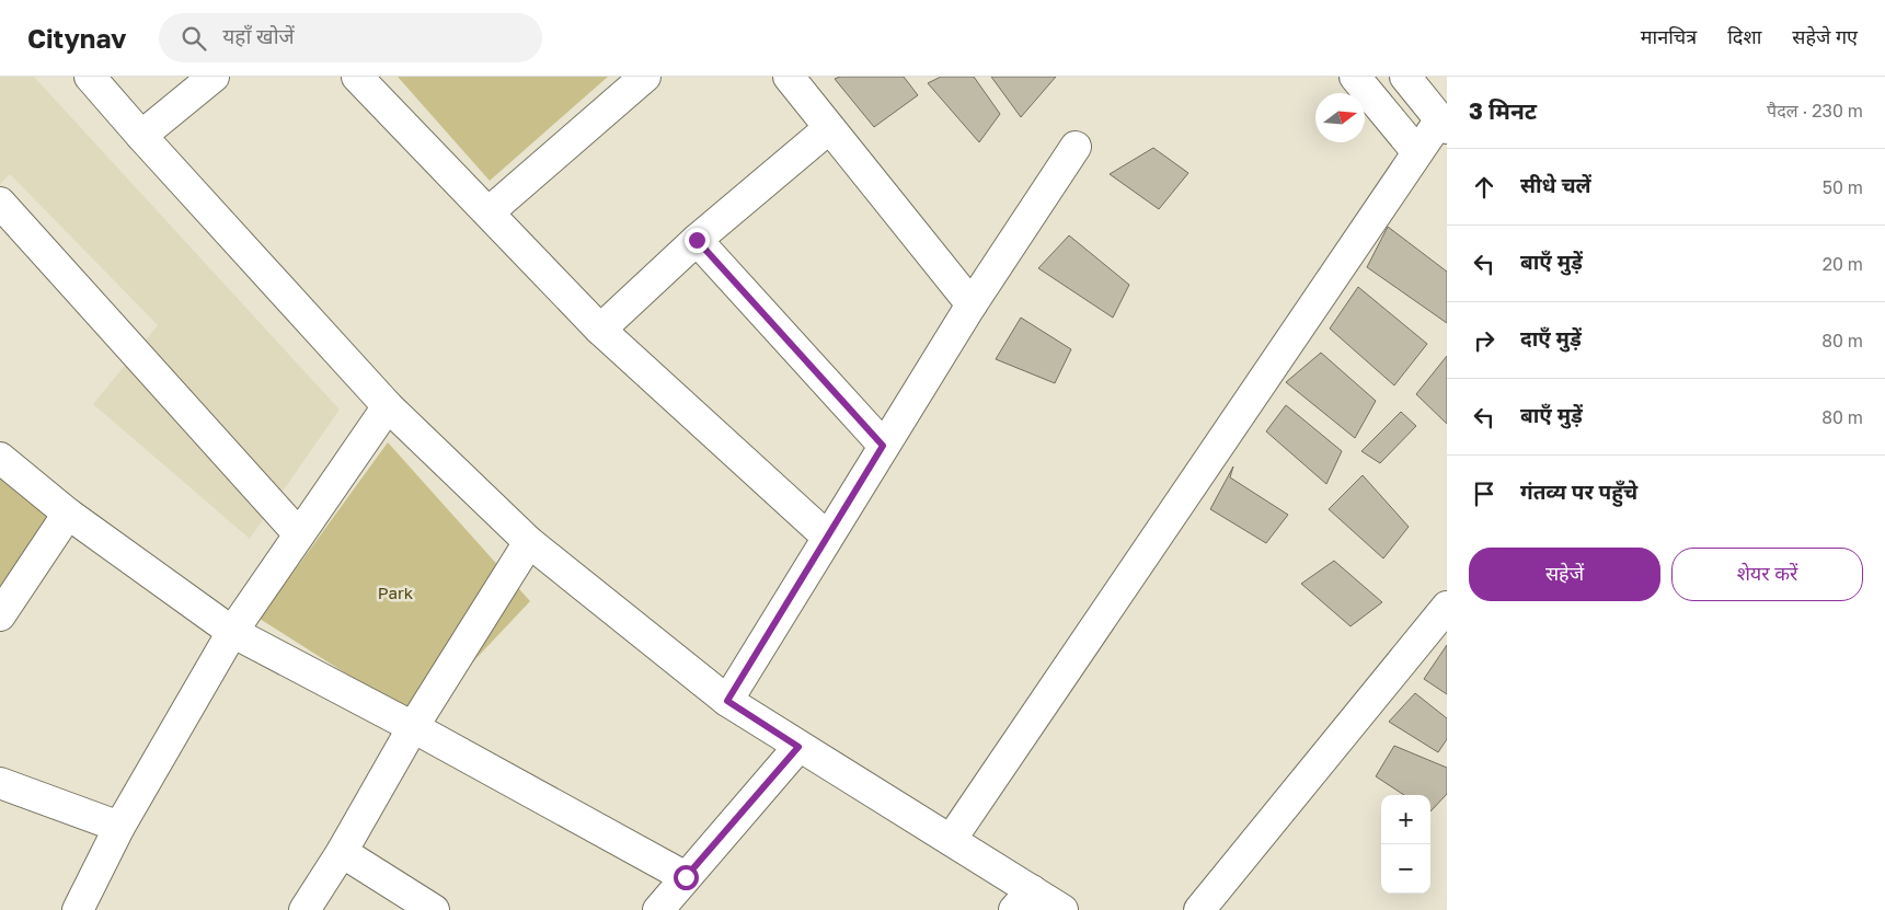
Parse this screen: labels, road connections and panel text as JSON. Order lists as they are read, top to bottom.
{
  "parks": ["Park"],
  "north": "right",
  "page": {
    "header": "Citynav",
    "search": "यहाँ खोजें",
    "nav": ["मानचित्र", "दिशा", "सहेजे गए"],
    "heading": ["3 मिनट", "पैदल · 230 m"],
    "list": [
      ["सीधे चलें", "50 m"],
      ["बाएँ मुड़ें", "20 m"],
      ["दाएँ मुड़ें", "80 m"],
      ["बाएँ मुड़ें", "80 m"],
      "गंतव्य पर पहुँचे"
    ],
    "buttons": ["सहेजें", "शेयर करें"],
    "map_buttons": ["+", "−"]
  }
}
